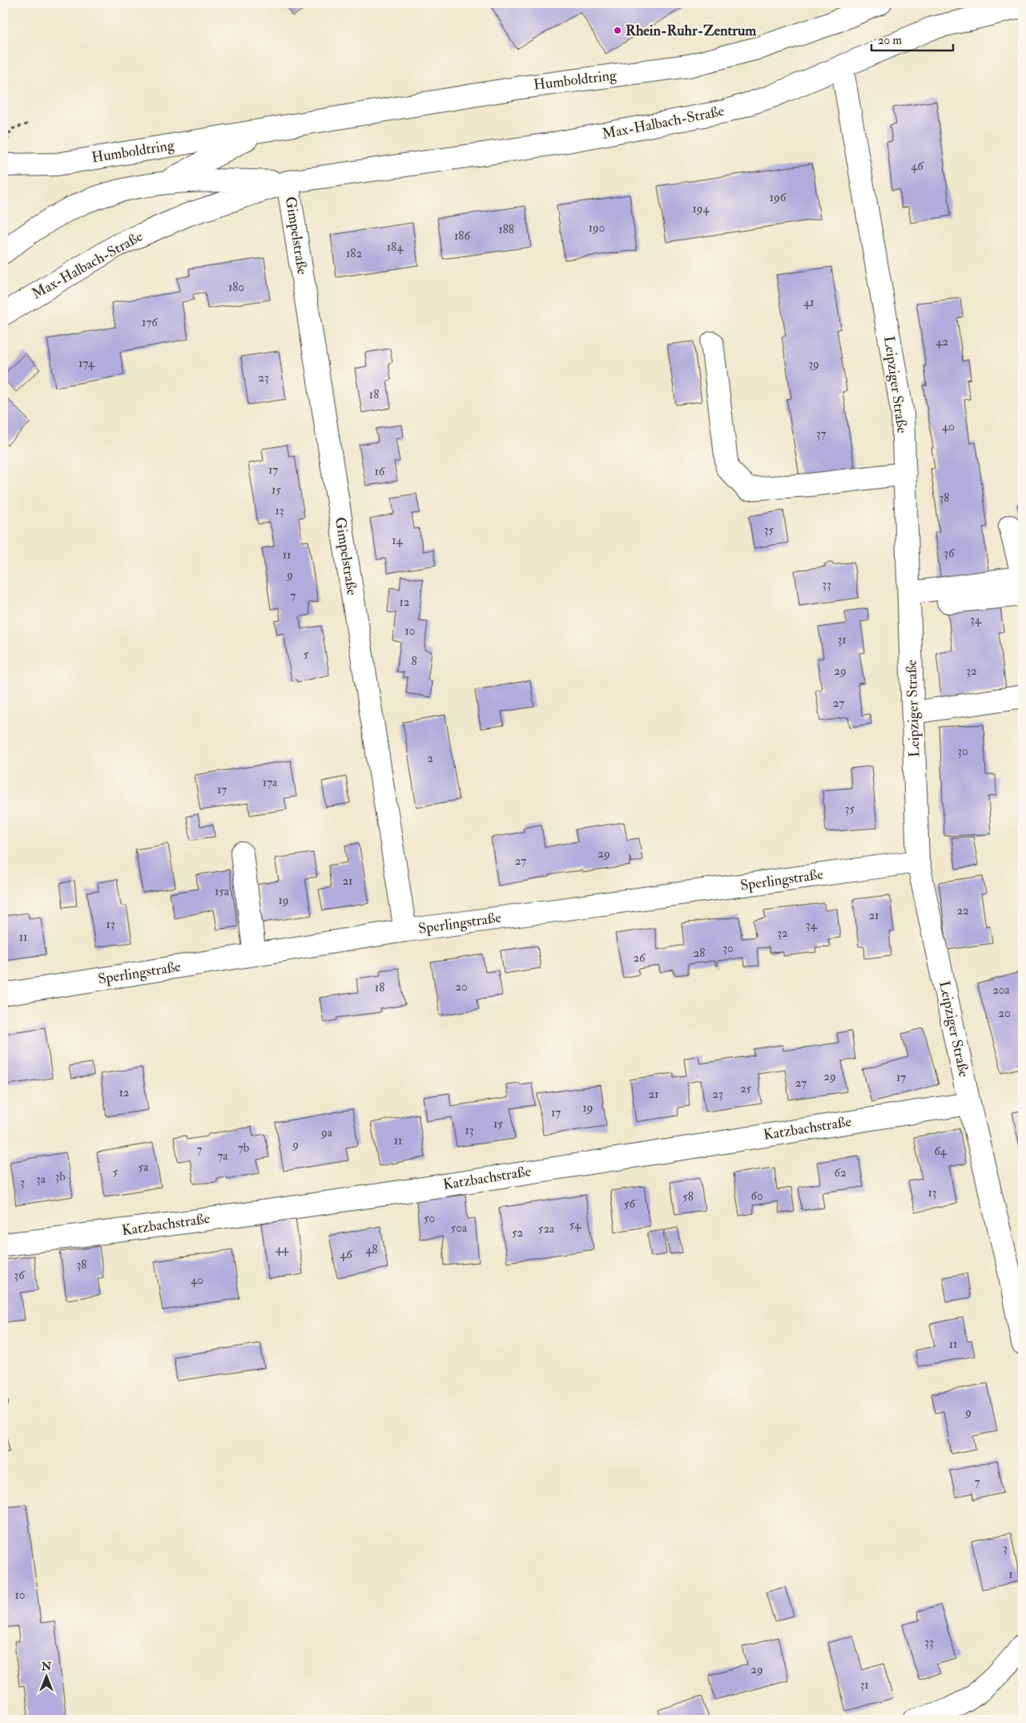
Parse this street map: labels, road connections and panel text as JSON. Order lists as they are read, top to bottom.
{
  "streets": {
    "street": [
      "Humboldtring",
      "Max-Halbach-Straße",
      "Gimpelstraße",
      "Leipziger Straße",
      "Sperlingstraße",
      "Katzbachstraße"
    ]
  },
  "crossings": [
    ["Humboldtring", "Max-Halbach-Straße"],
    ["Max-Halbach-Straße", "Gimpelstraße"],
    ["Max-Halbach-Straße", "Leipziger Straße"],
    ["Gimpelstraße", "Sperlingstraße"],
    ["Leipziger Straße", "Sperlingstraße"],
    ["Leipziger Straße", "Katzbachstraße"]
  ],
  "places": ["Rhein-Ruhr-Zentrum"],
  "house_numbers": [
    "46",
    "196",
    "194",
    "190",
    "188",
    "186",
    "184",
    "182",
    "180",
    "41",
    "176",
    "42",
    "174",
    "39",
    "23",
    "18",
    "40",
    "37",
    "17",
    "16",
    "15",
    "38",
    "13",
    "35",
    "14",
    "36",
    "11",
    "9",
    "33",
    "7",
    "12",
    "34",
    "10",
    "31",
    "5",
    "8",
    "29",
    "32",
    "27",
    "30",
    "2",
    "17a",
    "17",
    "35",
    "29",
    "27",
    "21",
    "15a",
    "19",
    "22",
    "21",
    "13",
    "34",
    "32",
    "11",
    "30",
    "28",
    "26",
    "20",
    "18",
    "20a",
    "20",
    "29",
    "17",
    "27",
    "25",
    "12",
    "21",
    "23",
    "19",
    "17",
    "15",
    "13",
    "9a",
    "11",
    "9",
    "7b",
    "7",
    "64",
    "7a",
    "5a",
    "5",
    "62",
    "3b",
    "3a",
    "3",
    "13",
    "60",
    "58",
    "56",
    "50",
    "54",
    "50a",
    "52a",
    "52",
    "44",
    "48",
    "46",
    "38",
    "36",
    "40",
    "11",
    "9",
    "7",
    "3",
    "1",
    "10",
    "33",
    "29",
    "31"
  ],
  "scale_bar": "20 m",
  "north": "top"
}
